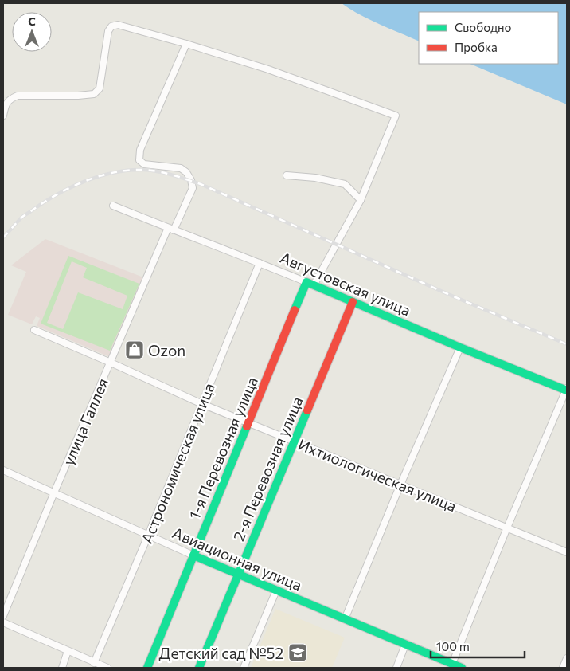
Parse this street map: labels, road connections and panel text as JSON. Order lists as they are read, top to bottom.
{
  "streets": {
    "street": [
      "Августовская улица",
      "улица Галлея",
      "1-я Перевозная улица",
      "Астрономическая улица",
      "2-я Перевозная улица",
      "Ихтиологическая улица",
      "Авиационная улица"
    ]
  },
  "crossings": [
    ["Августовская улица", "улица Галлея"],
    ["Августовская улица", "1-я Перевозная улица"],
    ["Августовская улица", "Астрономическая улица"],
    ["Августовская улица", "2-я Перевозная улица"],
    ["улица Галлея", "Ихтиологическая улица"],
    ["улица Галлея", "Авиационная улица"],
    ["1-я Перевозная улица", "Ихтиологическая улица"],
    ["1-я Перевозная улица", "Авиационная улица"],
    ["Астрономическая улица", "Ихтиологическая улица"],
    ["Астрономическая улица", "Авиационная улица"],
    ["2-я Перевозная улица", "Ихтиологическая улица"],
    ["2-я Перевозная улица", "Авиационная улица"]
  ],
  "places": {
    "shop": ["Ozon"],
    "school or university": ["Детский сад №52"]
  },
  "legend": ["Свободно", "Пробка"],
  "scale_bar": "100 m",
  "north": "top"
}
